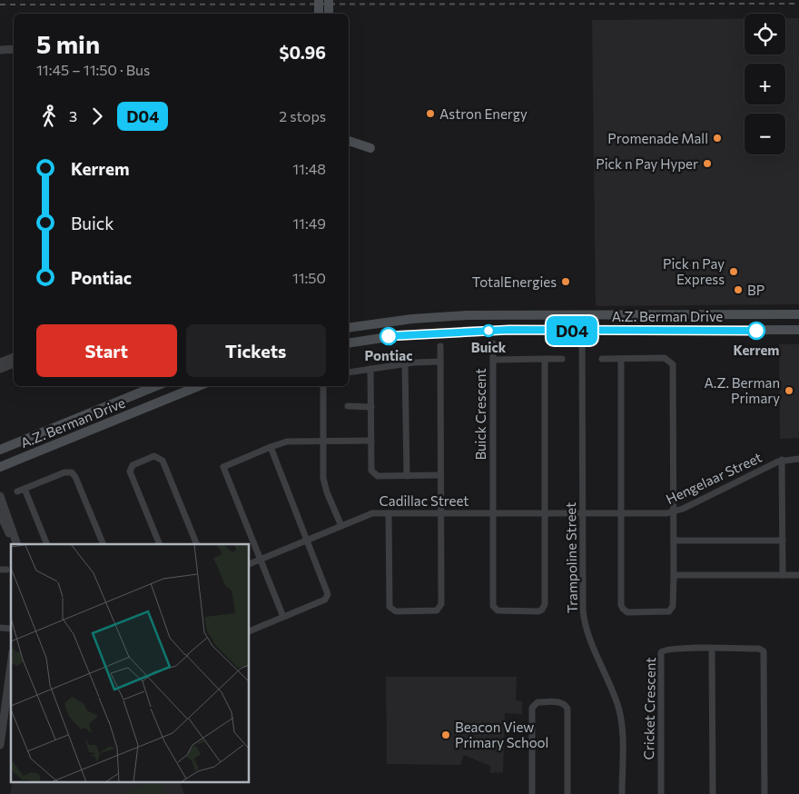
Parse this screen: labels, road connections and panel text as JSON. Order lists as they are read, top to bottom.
{
  "streets": {
    "main road": ["A.Z. Berman Drive"],
    "street": [
      "Buick Crescent",
      "Hengelaar Street",
      "Cadillac Street",
      "Trampoline Street",
      "Cricket Crescent"
    ]
  },
  "crossings": [
    ["A.Z. Berman Drive", "Trampoline Street"],
    ["Buick Crescent", "Cadillac Street"],
    ["Hengelaar Street", "Cadillac Street"],
    ["Hengelaar Street", "Trampoline Street"],
    ["Cadillac Street", "Trampoline Street"]
  ],
  "places": [
    "Astron Energy",
    "Promenade Mall",
    "Pick n Pay Hyper",
    "Pick n Pay Express",
    "TotalEnergies",
    "BP",
    "Buick",
    "Kerrem",
    "Pontiac",
    "A.Z. Berman Primary",
    "Beacon View Primary School"
  ],
  "lines": ["bus line D04"],
  "page": {
    "on_map": "D04",
    "map_buttons": ["+", "−"],
    "heading": ["5 min", "11:45 – 11:50 · Bus", "$0.96"],
    "legs": ["3", "D04", "2 stops"],
    "list": [
      {
        "name": "Kerrem",
        "value": "11:48"
      },
      {
        "name": "Buick",
        "value": "11:49"
      },
      {
        "name": "Pontiac",
        "value": "11:50"
      }
    ],
    "buttons": ["Start", "Tickets"]
  }
}
